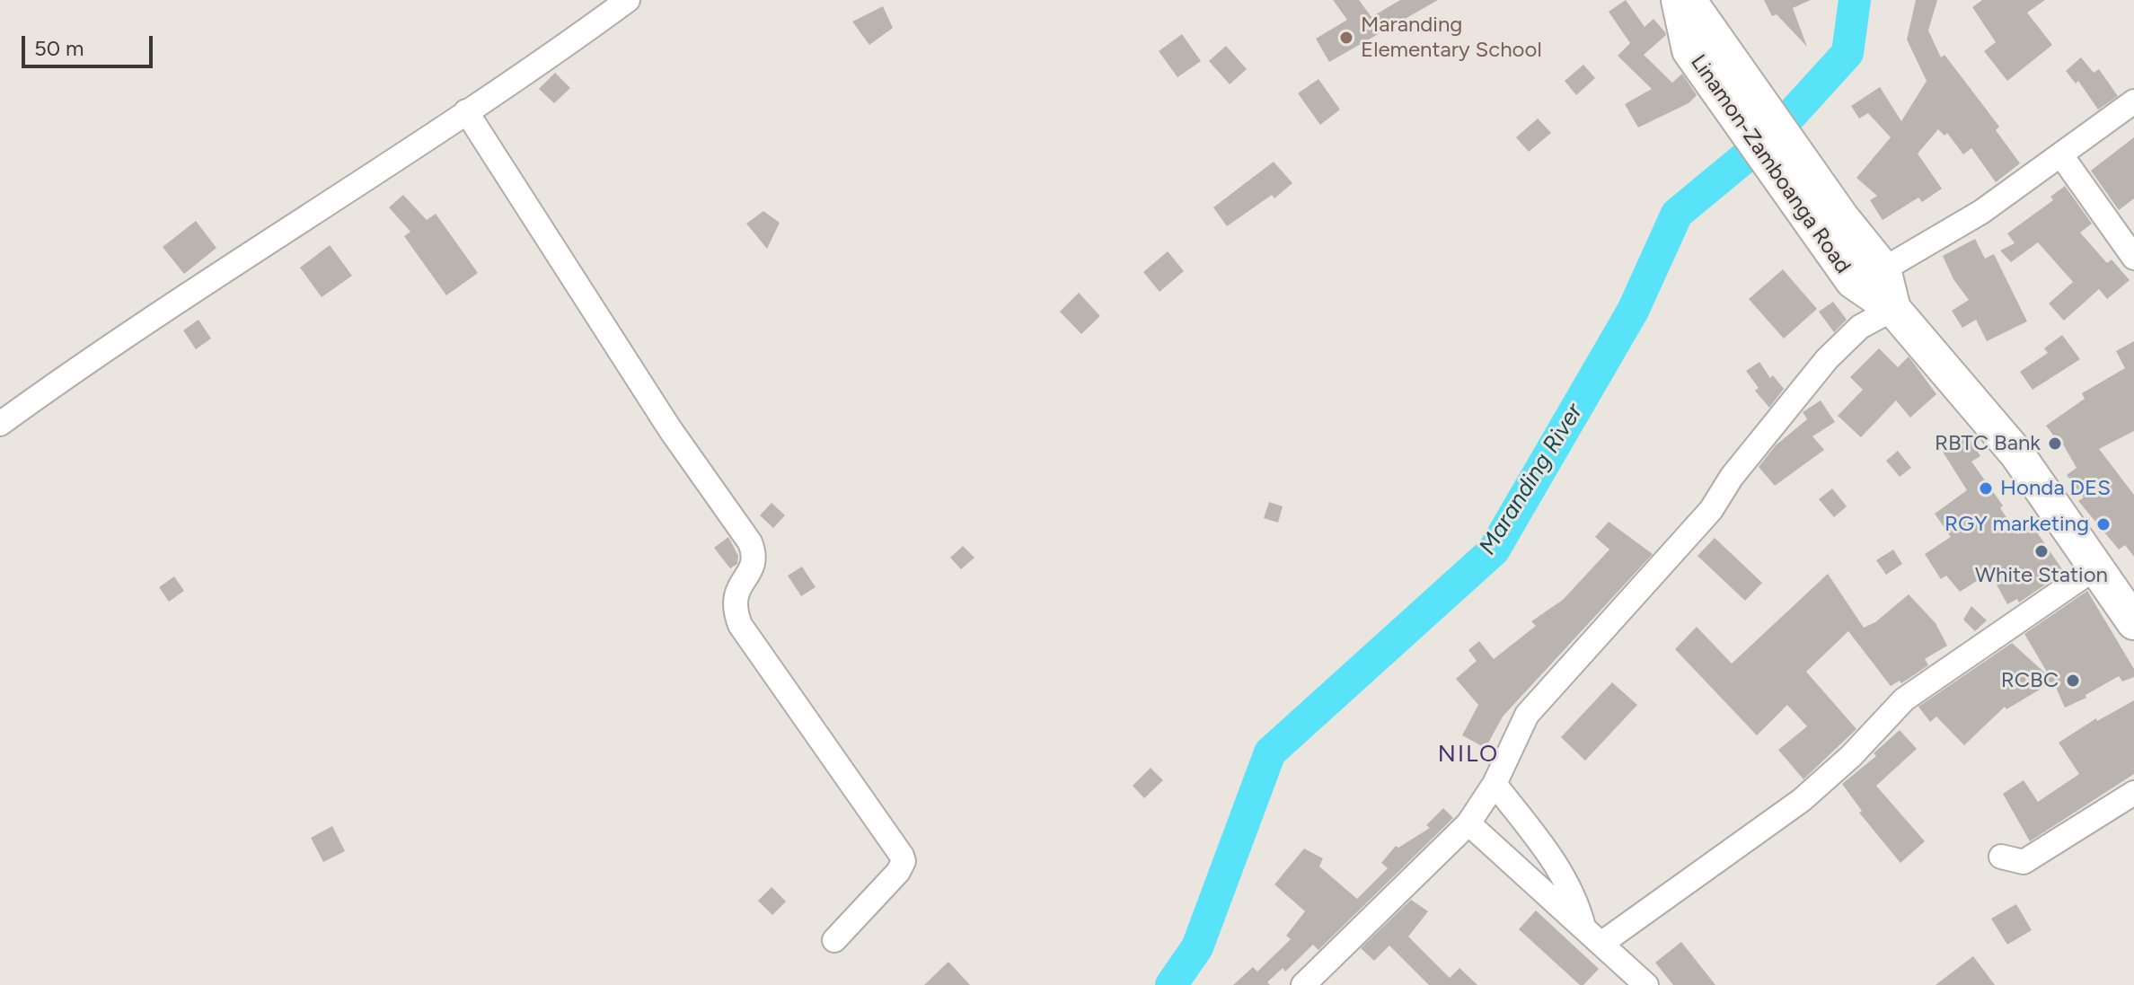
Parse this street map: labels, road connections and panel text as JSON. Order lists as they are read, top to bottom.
{
  "streets": {
    "highway": ["Linamon-Zamboanga Road"]
  },
  "districts": ["NILO"],
  "water": ["Maranding River"],
  "places": [
    "Maranding Elementary School",
    "RBTC Bank",
    "Honda DES",
    "RGY marketing",
    "White Station",
    "RCBC"
  ],
  "scale_bar": "50 m"
}
